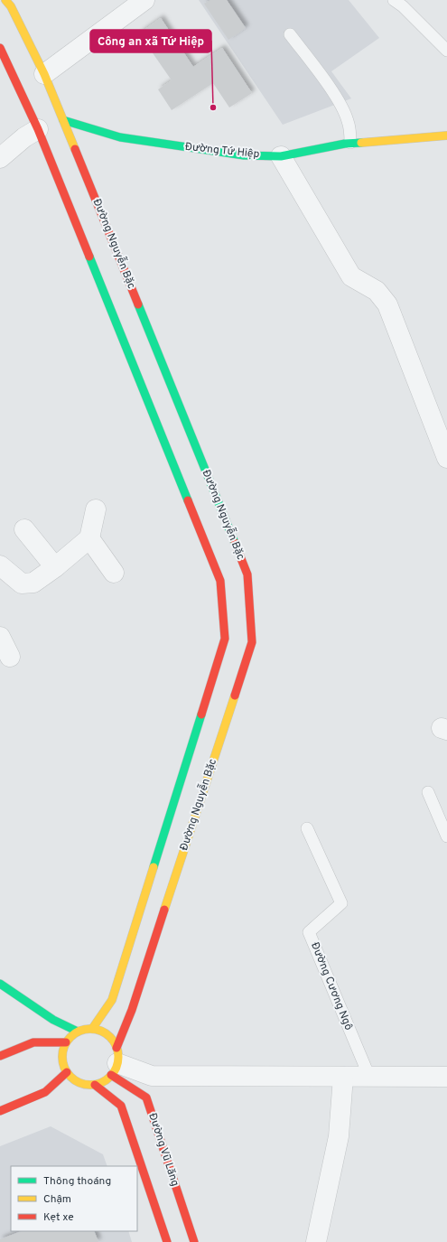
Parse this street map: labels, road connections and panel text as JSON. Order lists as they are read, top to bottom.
{
  "streets": {
    "main road": ["Đường Tứ Hiệp", "Đường Nguyễn Bặc", "Đường Vũ Lăng"],
    "lane": ["Đường Cương Ngô"]
  },
  "crossings": [
    ["Đường Tứ Hiệp", "Đường Nguyễn Bặc"],
    ["Đường Nguyễn Bặc", "Đường Vũ Lăng"]
  ],
  "places": ["Công an xã Tứ Hiệp"],
  "legend": ["Thông thoáng", "Chậm", "Kẹt xe"]
}
